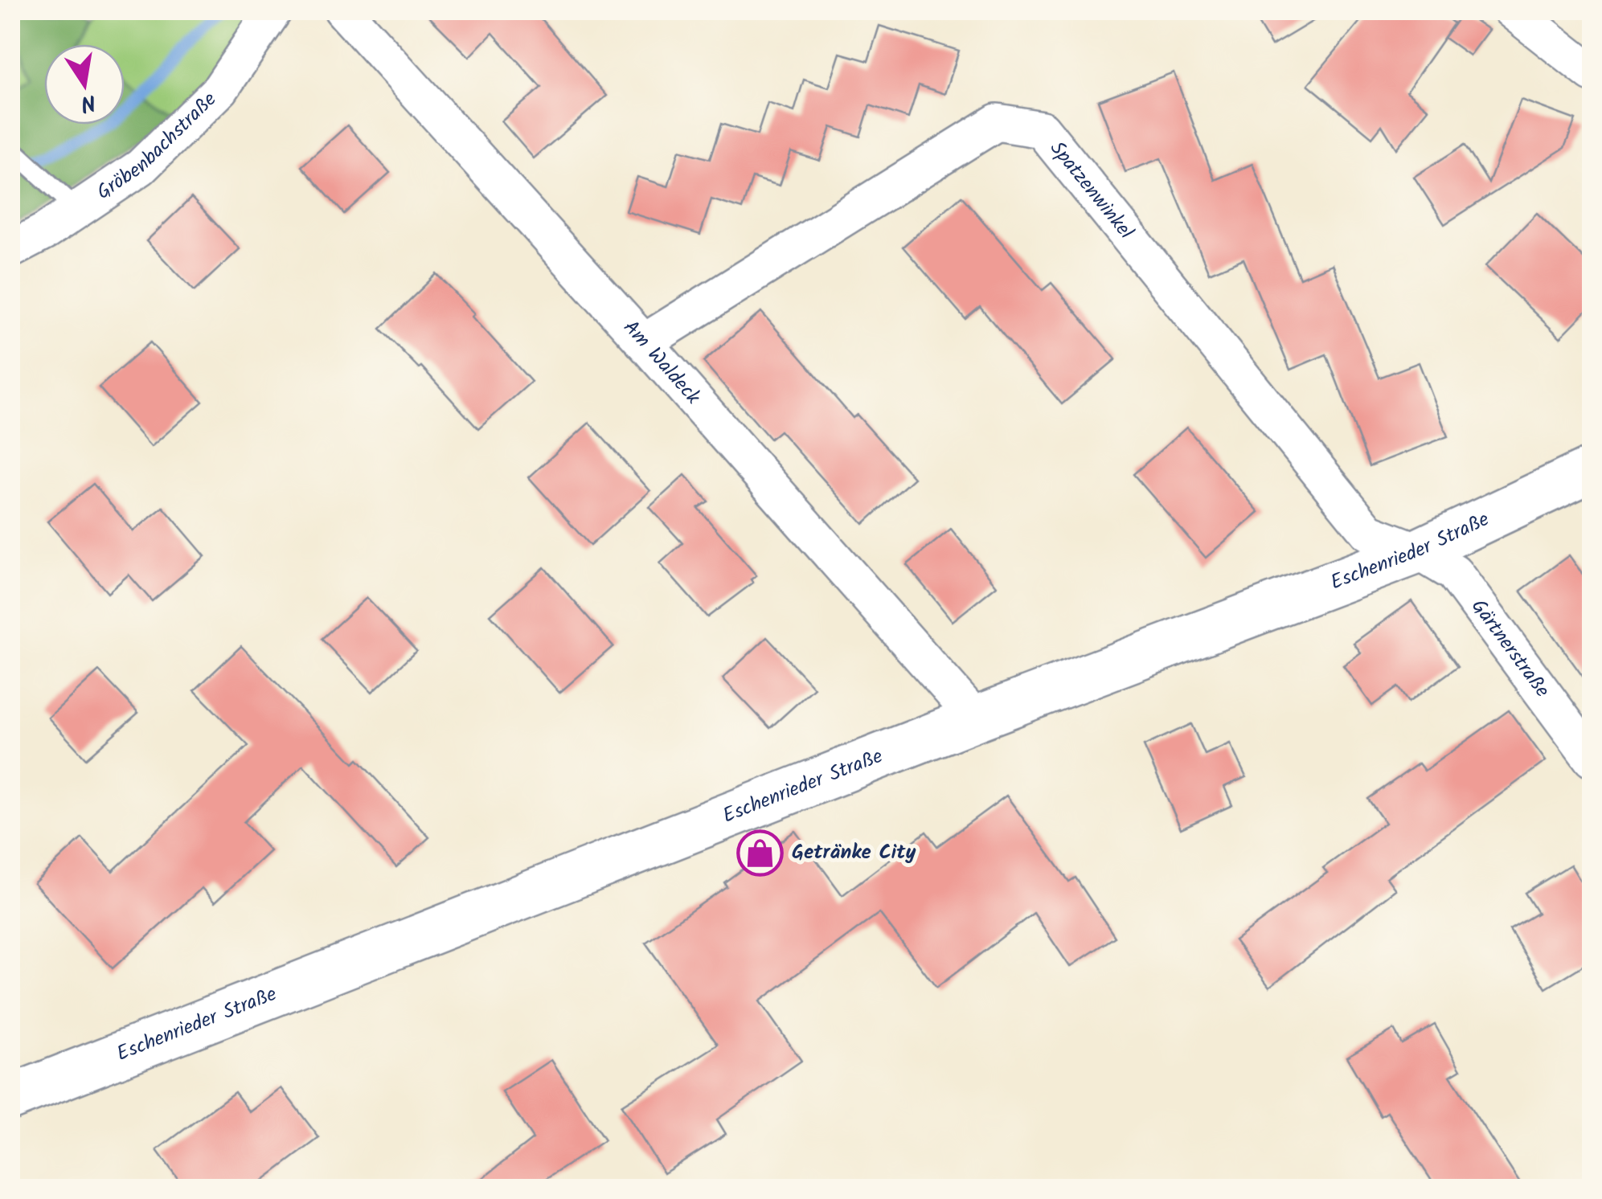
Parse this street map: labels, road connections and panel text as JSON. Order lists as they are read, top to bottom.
{
  "streets": {
    "street": [
      "Gröbenbachstraße",
      "Spatzenwinkel",
      "Am Waldeck",
      "Eschenrieder Straße",
      "Gärtnerstraße"
    ]
  },
  "crossings": [
    ["Spatzenwinkel", "Am Waldeck"],
    ["Spatzenwinkel", "Eschenrieder Straße"],
    ["Spatzenwinkel", "Gärtnerstraße"],
    ["Am Waldeck", "Eschenrieder Straße"],
    ["Eschenrieder Straße", "Gärtnerstraße"]
  ],
  "places": {
    "shop": ["Getränke City"]
  },
  "north": "bottom"
}
